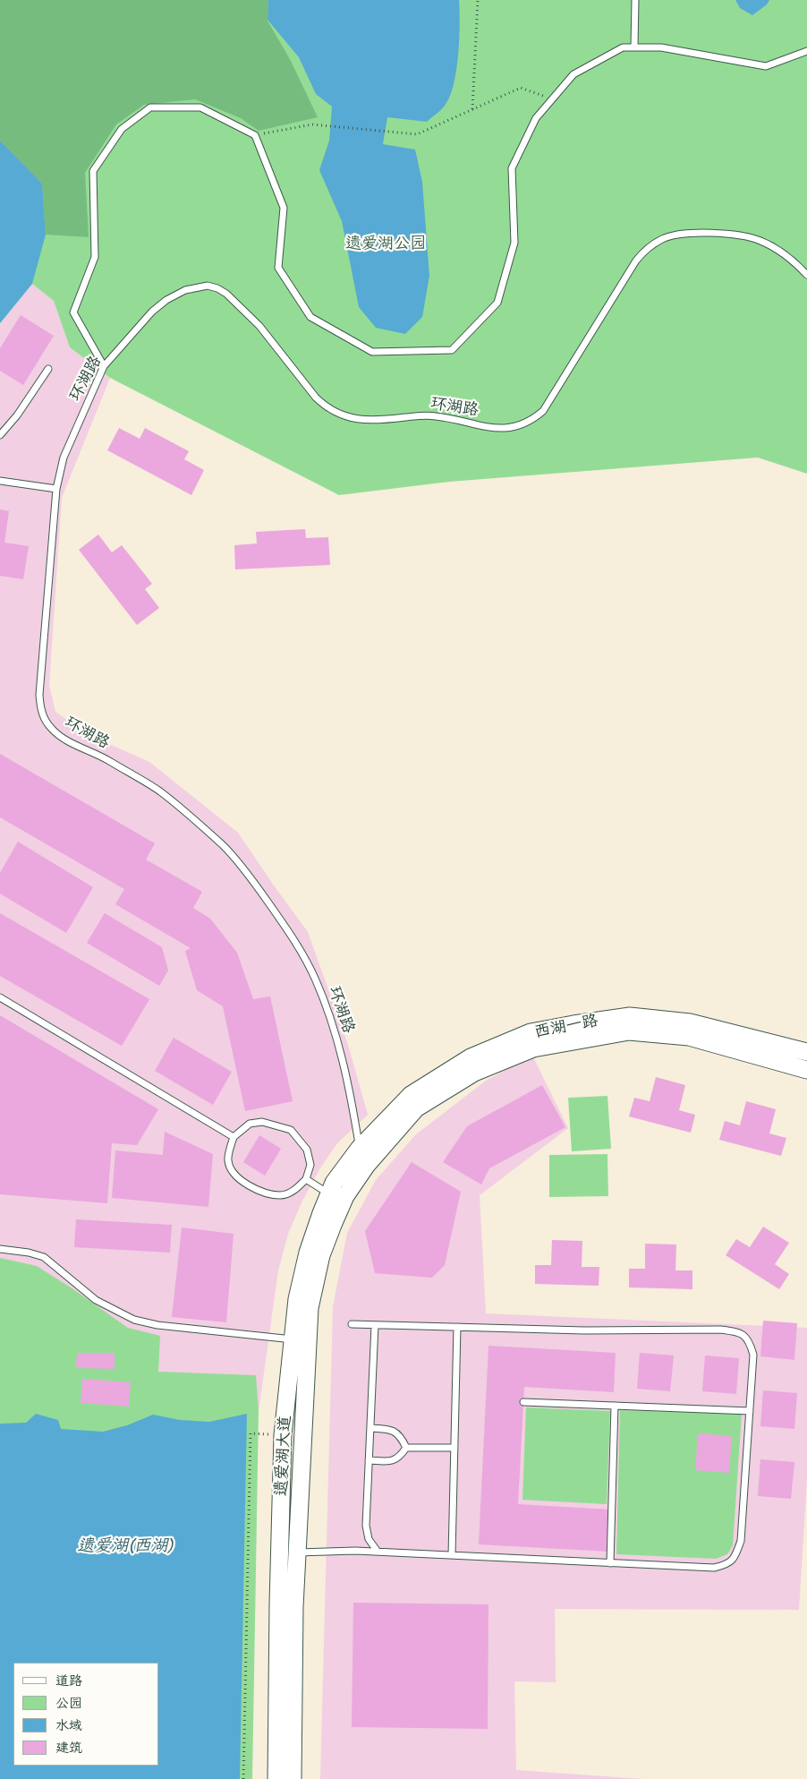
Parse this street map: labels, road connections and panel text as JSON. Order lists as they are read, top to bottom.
{
  "streets": {
    "main road": ["西湖一路", "遗爱湖大道"],
    "lane": ["环湖路"]
  },
  "crossings": [
    ["环湖路", "西湖一路"],
    ["环湖路", "遗爱湖大道"],
    ["西湖一路", "遗爱湖大道"]
  ],
  "water": ["遗爱湖(西湖)"],
  "parks": ["遗爱湖公园"],
  "legend": [
    "道路",
    "公园",
    "水域",
    "建筑"
  ]
}
